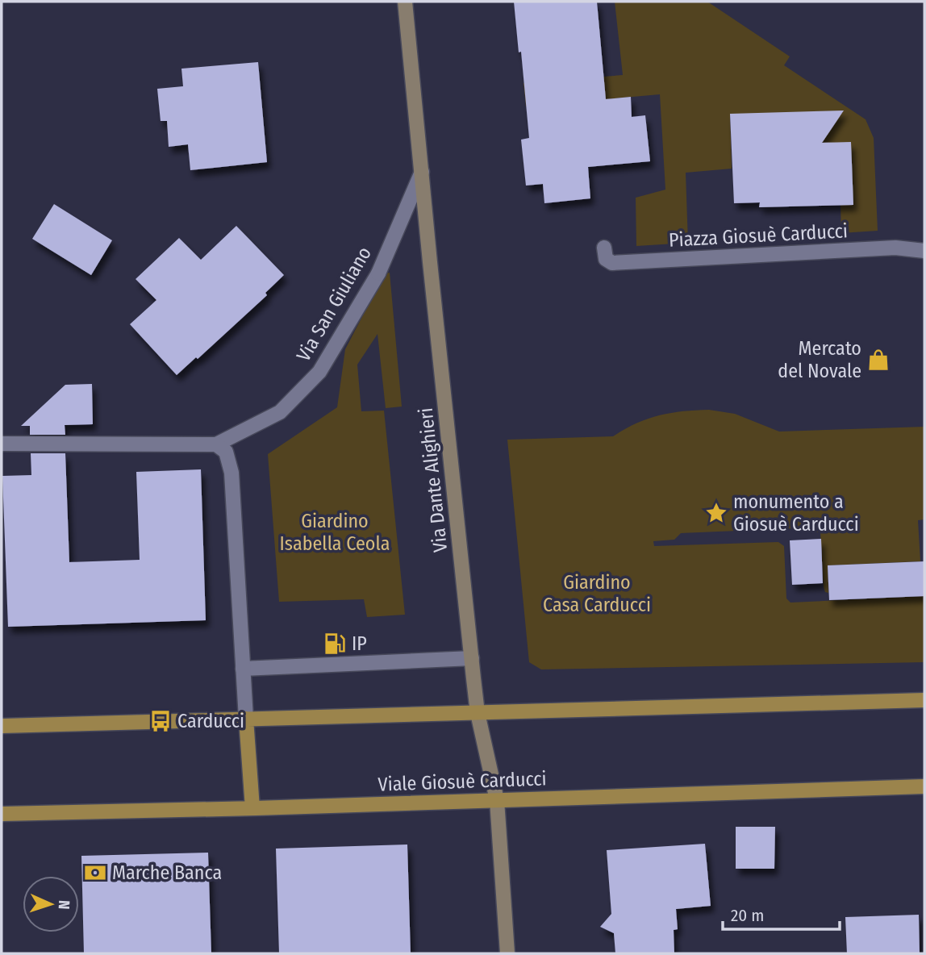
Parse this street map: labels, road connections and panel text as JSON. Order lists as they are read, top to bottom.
{
  "streets": {
    "main road": ["Viale Giosuè Carducci"],
    "street": ["Piazza Giosuè Carducci", "Via San Giuliano", "Via Dante Alighieri"]
  },
  "crossings": [
    ["Via San Giuliano", "Via Dante Alighieri"],
    ["Via Dante Alighieri", "Viale Giosuè Carducci"]
  ],
  "parks": ["Giardino Isabella Ceola", "Giardino Casa Carducci"],
  "places": {
    "shop": ["Mercato del Novale"],
    "place": ["monumento a Giosuè Carducci"],
    "fuel station": ["IP"],
    "bus stop": ["Carducci"],
    "bank": ["Marche Banca"]
  },
  "scale_bar": "20 m",
  "north": "right"
}
